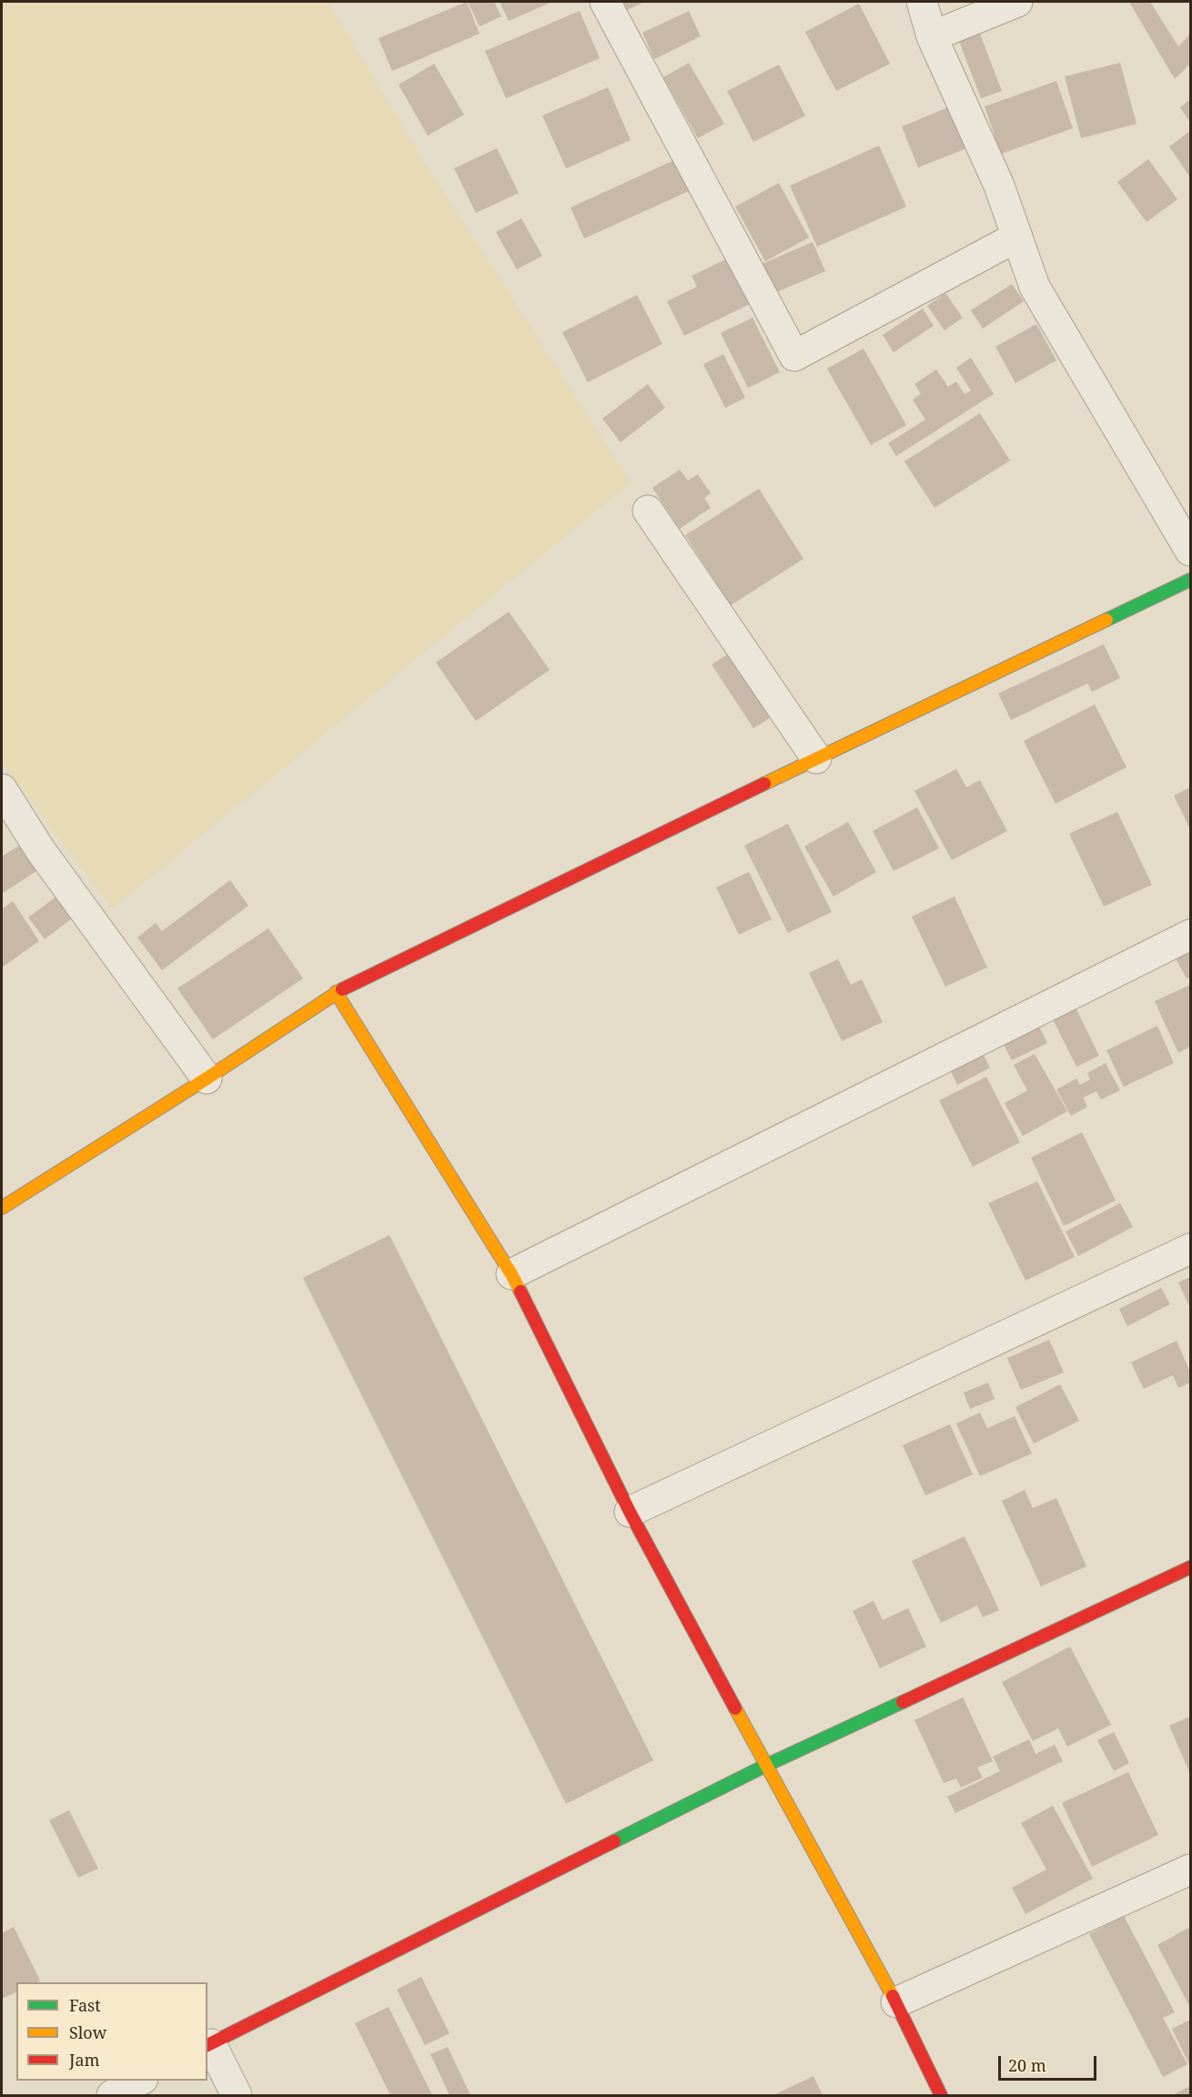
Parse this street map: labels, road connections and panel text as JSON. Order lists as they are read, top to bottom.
{
  "legend": ["Fast", "Slow", "Jam"],
  "scale_bar": "20 m"
}
